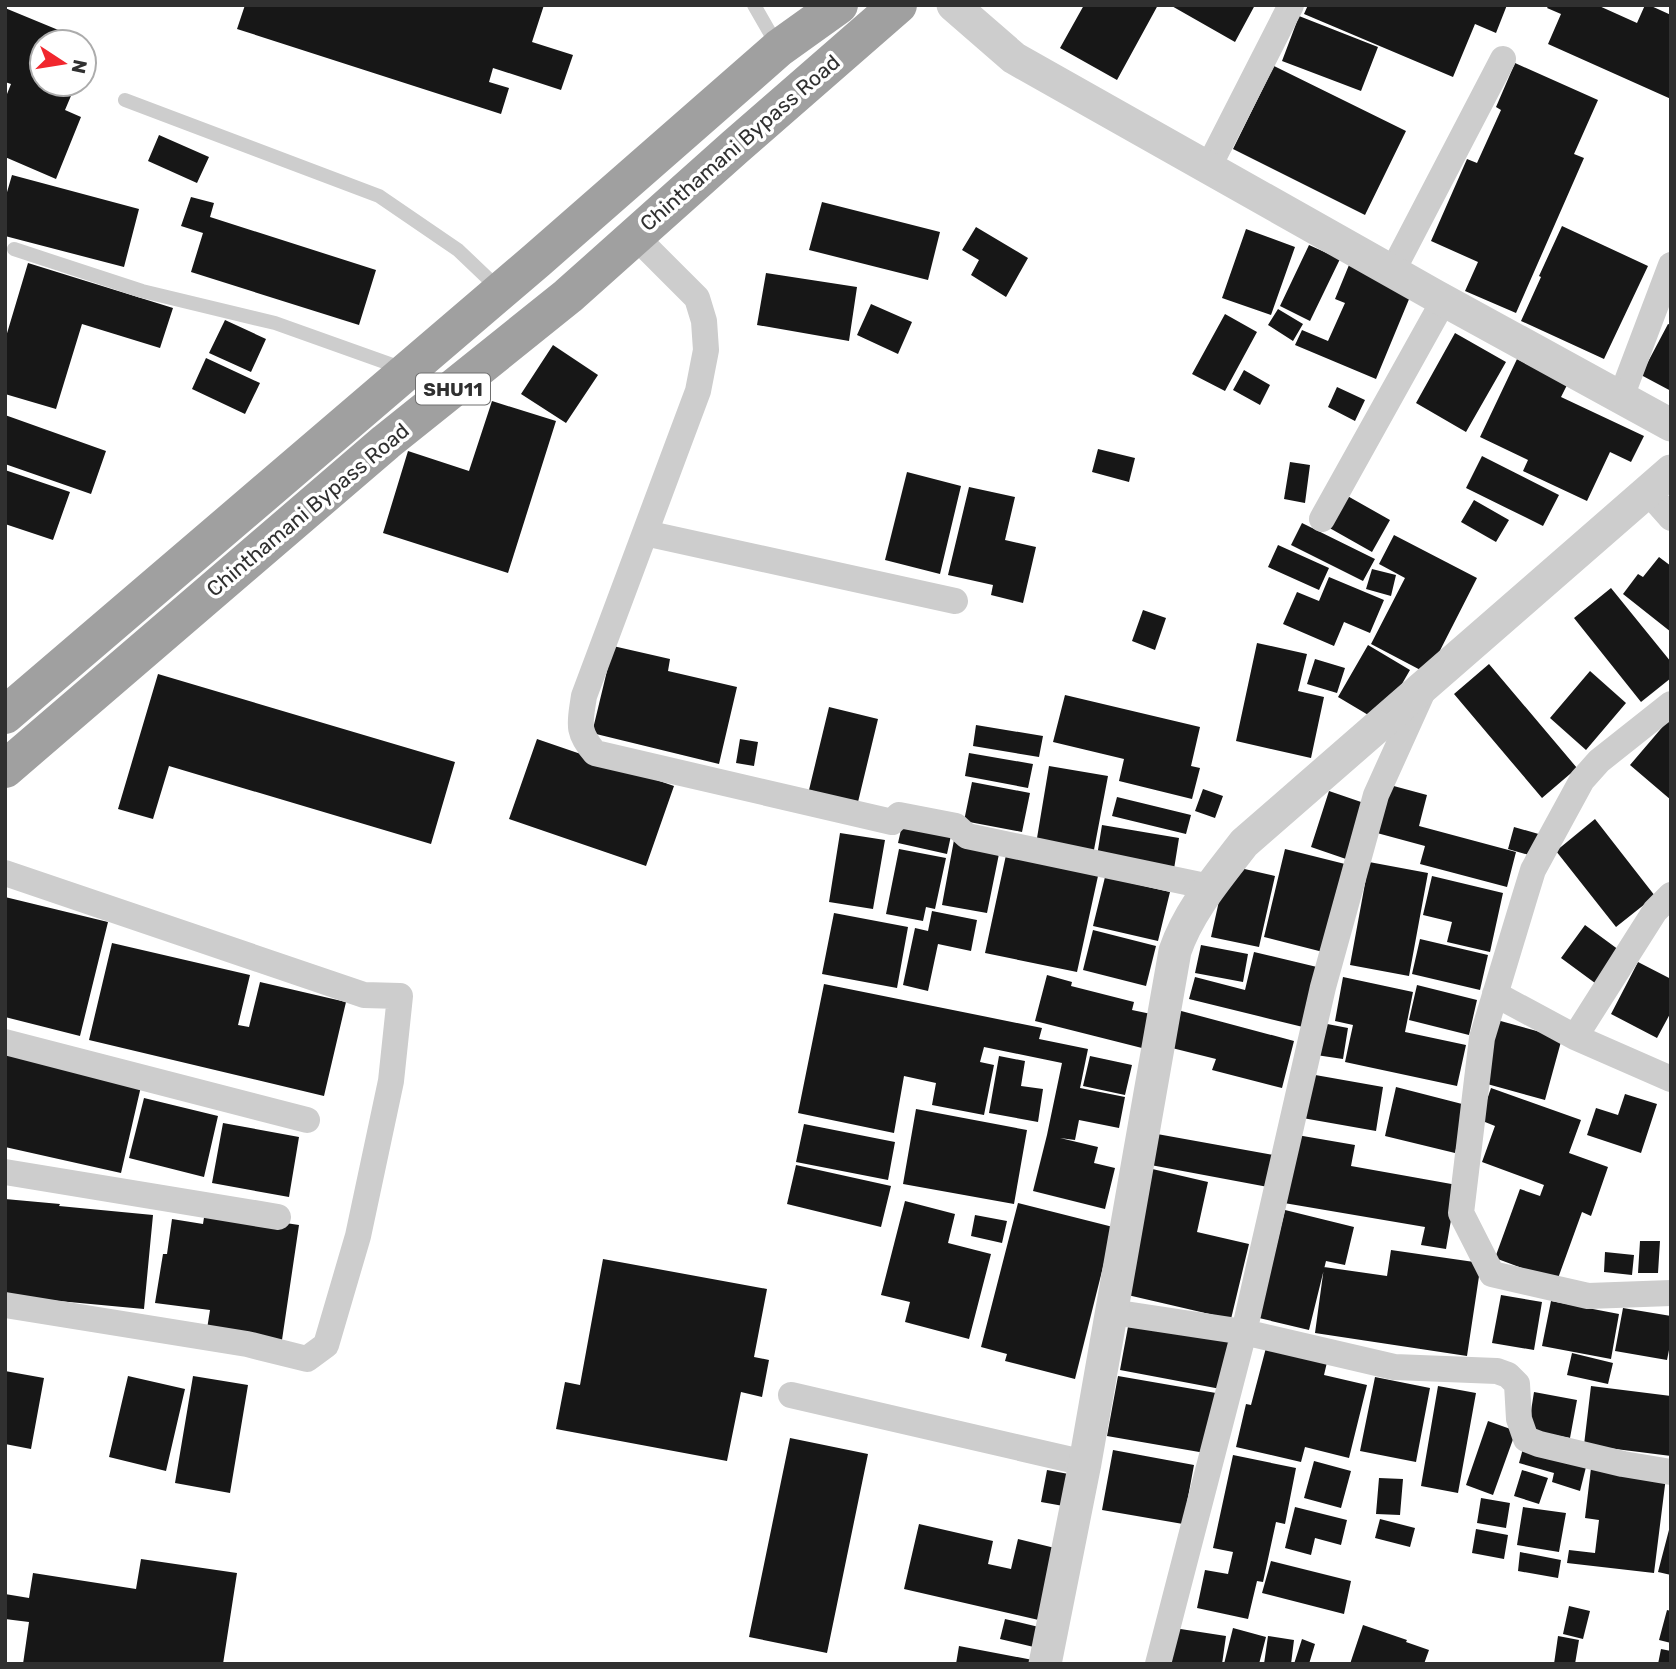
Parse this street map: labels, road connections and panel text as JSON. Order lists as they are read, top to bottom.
{
  "streets": {
    "highway": ["Chinthamani Bypass Road", "SHU11"]
  },
  "north": "right"
}
